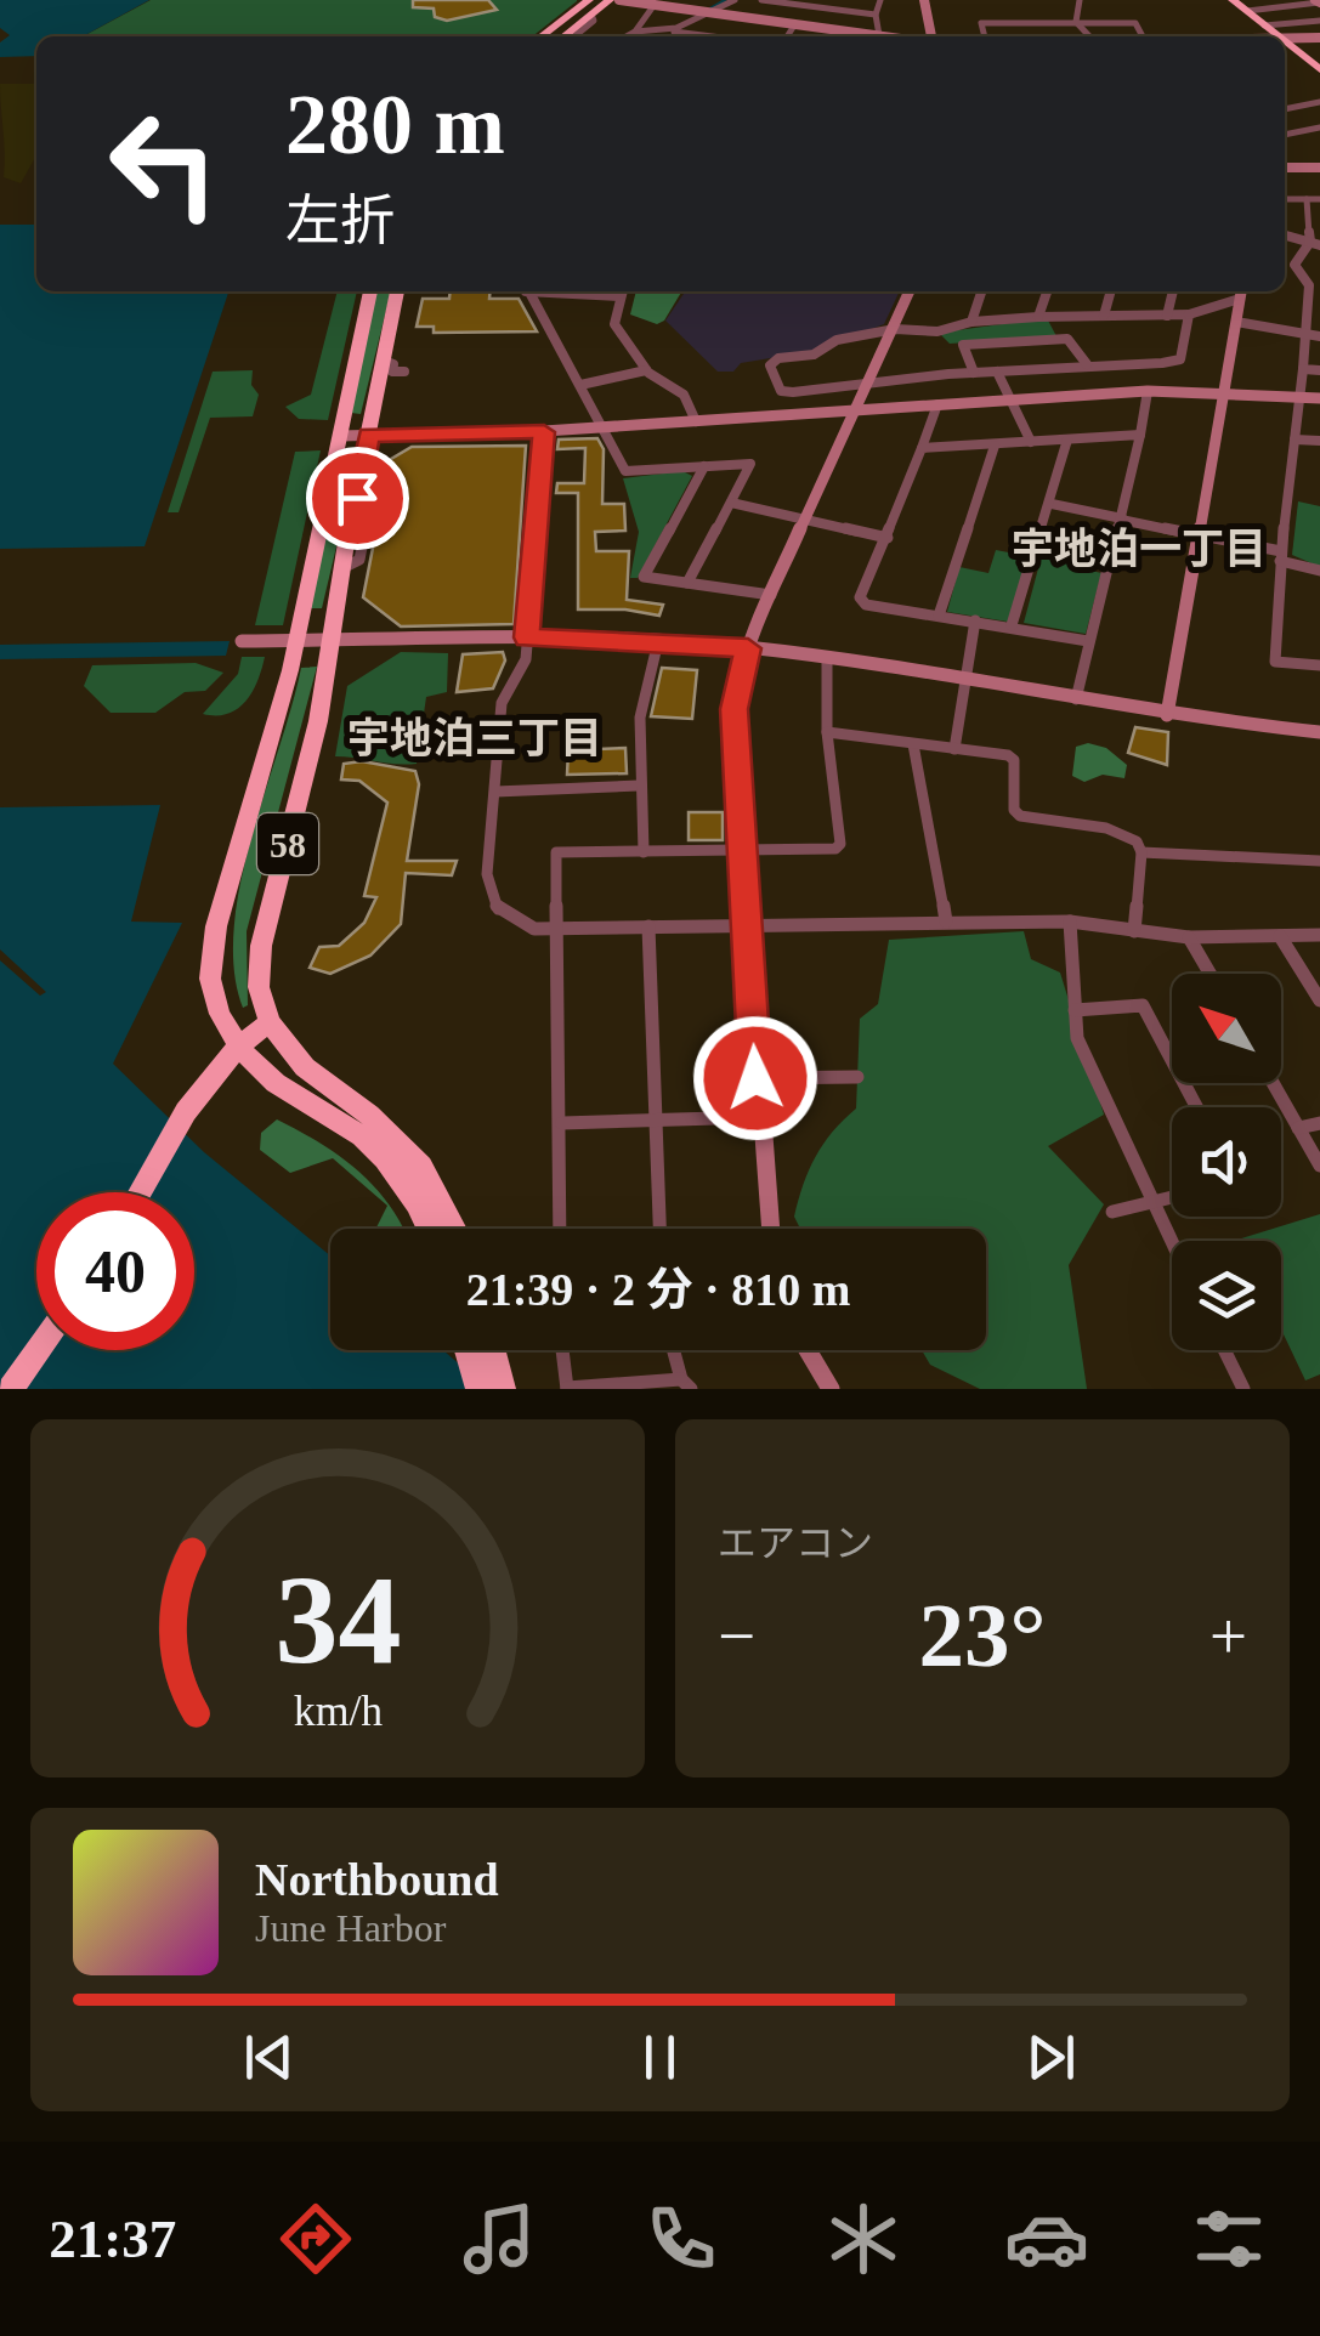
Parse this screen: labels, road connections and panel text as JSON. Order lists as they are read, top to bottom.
{
  "streets": {
    "highway": ["58"]
  },
  "districts": ["宇地泊一丁目", "宇地泊三丁目"],
  "north": "top left",
  "page": {
    "turn": ["280 m", "左折"],
    "limit": "40",
    "trip": "21:39 · 2 分 · 810 m",
    "tile": "エアコン",
    "heat": ["−", "23°", "+"],
    "song": ["Northbound", "June Harbor"],
    "tabs": "21:37",
    "gauge": ["34", "km/h"]
  }
}
